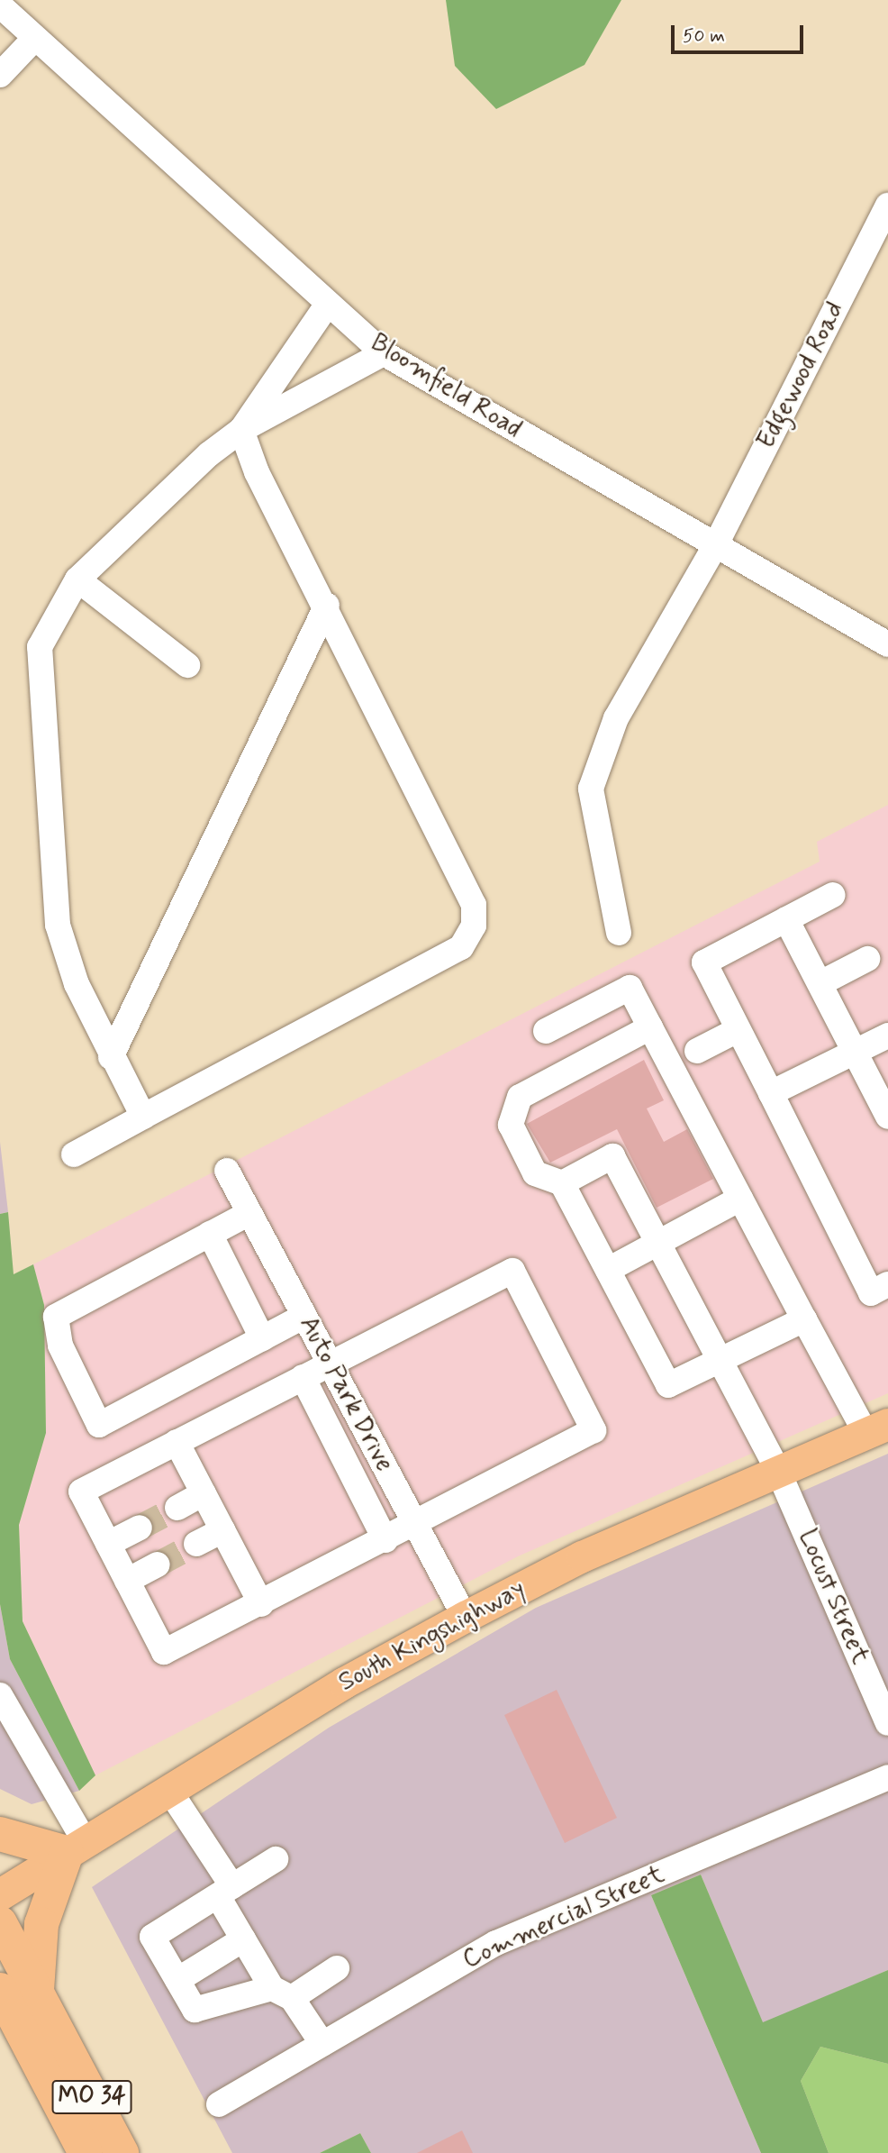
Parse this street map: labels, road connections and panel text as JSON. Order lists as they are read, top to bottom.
{
  "streets": {
    "highway": ["MO 34"],
    "main road": ["South Kingshighway"],
    "street": [
      "Edgewood Road",
      "Bloomfield Road",
      "Auto Park Drive",
      "Locust Street",
      "Commercial Street"
    ]
  },
  "crossings": [
    ["Edgewood Road", "Bloomfield Road"],
    ["Auto Park Drive", "South Kingshighway"],
    ["Locust Street", "South Kingshighway"]
  ],
  "scale_bar": "50 m"
}
